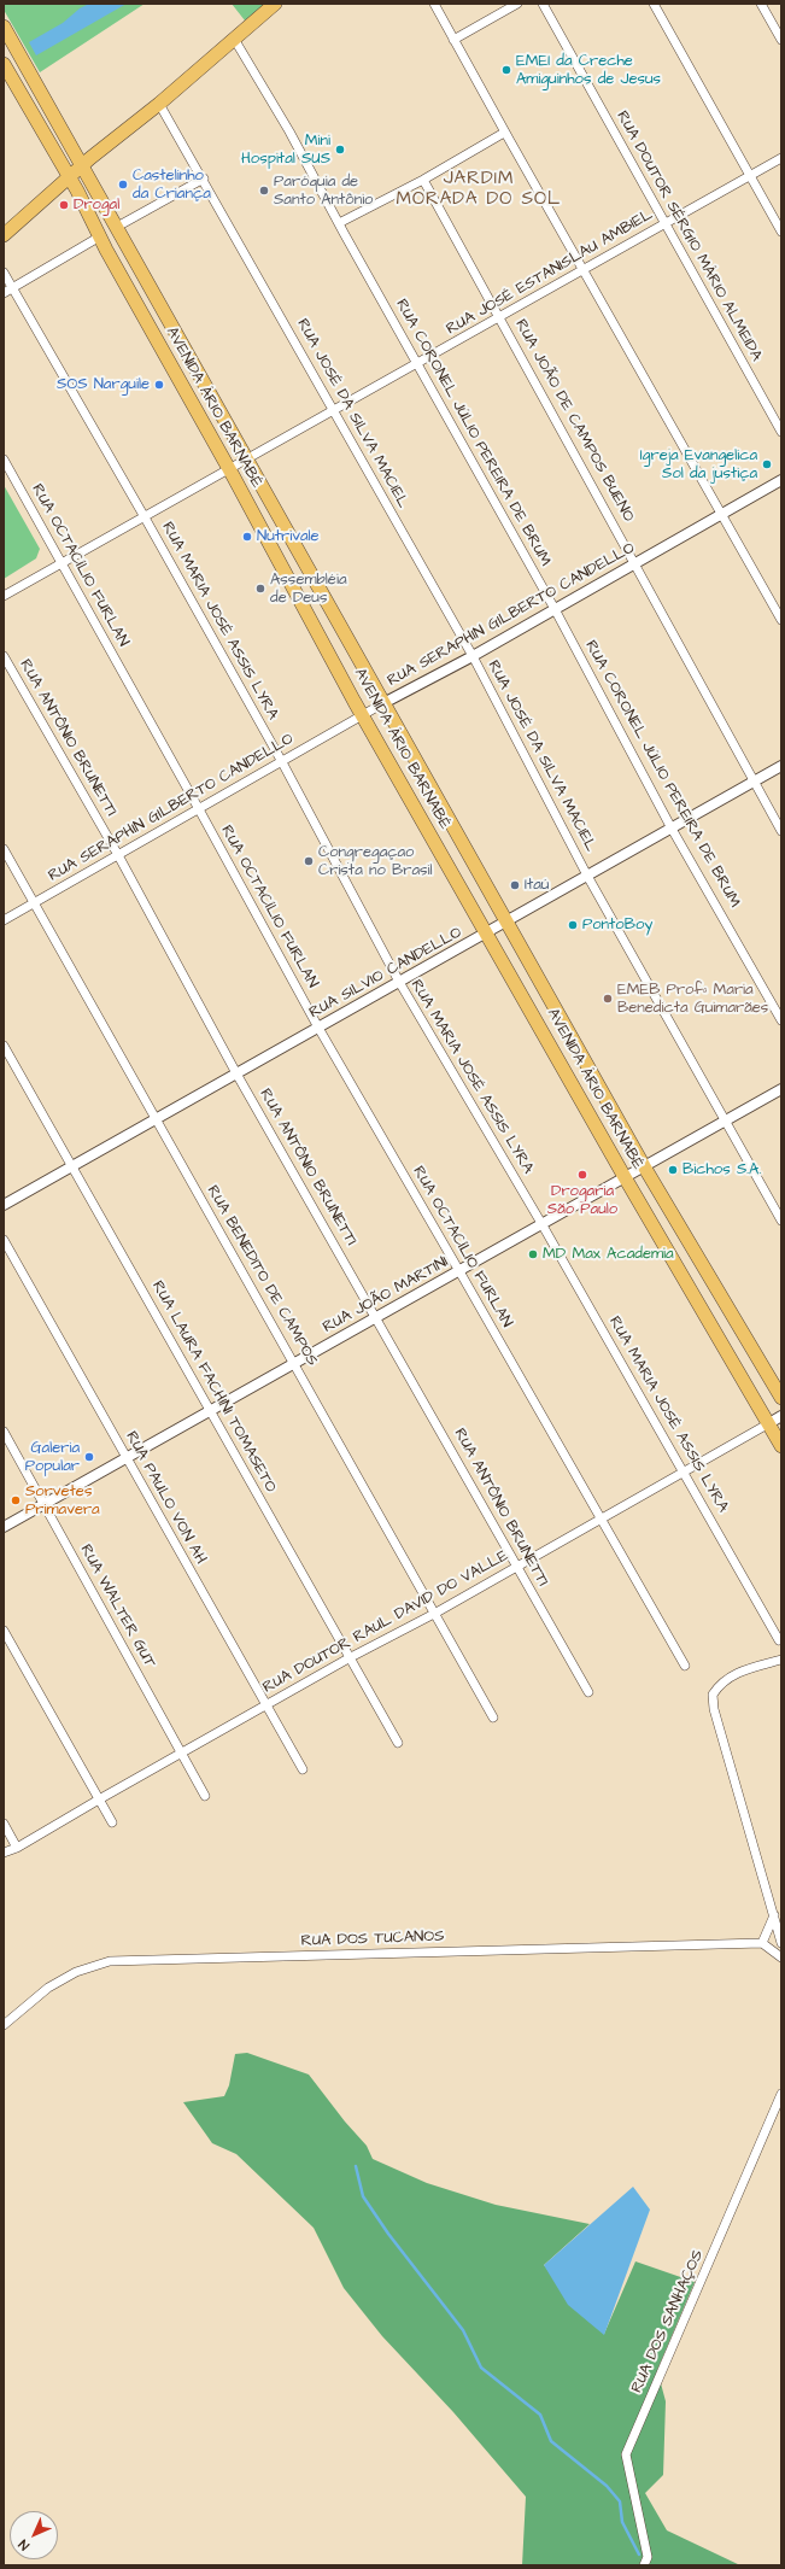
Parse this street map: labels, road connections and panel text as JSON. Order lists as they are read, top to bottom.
{
  "streets": {
    "main road": ["AVENIDA ÁRIO BARNABÉ"],
    "street": [
      "RUA DOUTOR SÉRGIO MÁRIO ALMEIDA",
      "RUA JOSÉ ESTANISLAU AMBIEL",
      "RUA JOSÉ DA SILVA MACIEL",
      "RUA JOÃO DE CAMPOS BUENO",
      "RUA CORONEL JÚLIO PEREIRA DE BRUM",
      "RUA OCTACÍLIO FURLAN",
      "RUA SERAPHIN GILBERTO CANDELLO",
      "RUA MARIA JOSÉ ASSIS LYRA",
      "RUA ANTÔNIO BRUNETTI",
      "RUA SILVIO CANDELLO",
      "RUA BENEDITO DE CAMPOS",
      "RUA JOÃO MARTINI",
      "RUA LAURA FACHINI TOMASETO",
      "RUA PAULO VON AH",
      "RUA WALTER GUT",
      "RUA DOUTOR RAUL DAVID DO VALLE",
      "RUA DOS TUCANOS",
      "RUA DOS SANHAÇOS"
    ]
  },
  "crossings": [
    ["RUA DOUTOR SÉRGIO MÁRIO ALMEIDA", "RUA JOSÉ ESTANISLAU AMBIEL"],
    ["RUA JOSÉ ESTANISLAU AMBIEL", "AVENIDA ÁRIO BARNABÉ"],
    ["RUA JOSÉ ESTANISLAU AMBIEL", "RUA JOSÉ DA SILVA MACIEL"],
    ["RUA JOSÉ ESTANISLAU AMBIEL", "RUA JOÃO DE CAMPOS BUENO"],
    ["RUA JOSÉ ESTANISLAU AMBIEL", "RUA CORONEL JÚLIO PEREIRA DE BRUM"],
    ["RUA JOSÉ ESTANISLAU AMBIEL", "RUA OCTACÍLIO FURLAN"],
    ["RUA JOSÉ ESTANISLAU AMBIEL", "RUA MARIA JOSÉ ASSIS LYRA"],
    ["AVENIDA ÁRIO BARNABÉ", "RUA SERAPHIN GILBERTO CANDELLO"],
    ["AVENIDA ÁRIO BARNABÉ", "RUA SILVIO CANDELLO"],
    ["AVENIDA ÁRIO BARNABÉ", "RUA JOÃO MARTINI"],
    ["AVENIDA ÁRIO BARNABÉ", "RUA DOUTOR RAUL DAVID DO VALLE"],
    ["RUA JOSÉ DA SILVA MACIEL", "RUA SERAPHIN GILBERTO CANDELLO"],
    ["RUA JOSÉ DA SILVA MACIEL", "RUA SILVIO CANDELLO"],
    ["RUA JOSÉ DA SILVA MACIEL", "RUA JOÃO MARTINI"],
    ["RUA JOÃO DE CAMPOS BUENO", "RUA SERAPHIN GILBERTO CANDELLO"],
    ["RUA JOÃO DE CAMPOS BUENO", "RUA SILVIO CANDELLO"],
    ["RUA CORONEL JÚLIO PEREIRA DE BRUM", "RUA SERAPHIN GILBERTO CANDELLO"],
    ["RUA CORONEL JÚLIO PEREIRA DE BRUM", "RUA SILVIO CANDELLO"],
    ["RUA OCTACÍLIO FURLAN", "RUA SERAPHIN GILBERTO CANDELLO"],
    ["RUA OCTACÍLIO FURLAN", "RUA SILVIO CANDELLO"],
    ["RUA OCTACÍLIO FURLAN", "RUA JOÃO MARTINI"],
    ["RUA OCTACÍLIO FURLAN", "RUA DOUTOR RAUL DAVID DO VALLE"],
    ["RUA SERAPHIN GILBERTO CANDELLO", "RUA MARIA JOSÉ ASSIS LYRA"],
    ["RUA SERAPHIN GILBERTO CANDELLO", "RUA ANTÔNIO BRUNETTI"],
    ["RUA SERAPHIN GILBERTO CANDELLO", "RUA BENEDITO DE CAMPOS"],
    ["RUA MARIA JOSÉ ASSIS LYRA", "RUA SILVIO CANDELLO"],
    ["RUA MARIA JOSÉ ASSIS LYRA", "RUA JOÃO MARTINI"],
    ["RUA MARIA JOSÉ ASSIS LYRA", "RUA DOUTOR RAUL DAVID DO VALLE"],
    ["RUA ANTÔNIO BRUNETTI", "RUA SILVIO CANDELLO"],
    ["RUA ANTÔNIO BRUNETTI", "RUA JOÃO MARTINI"],
    ["RUA ANTÔNIO BRUNETTI", "RUA DOUTOR RAUL DAVID DO VALLE"],
    ["RUA SILVIO CANDELLO", "RUA BENEDITO DE CAMPOS"],
    ["RUA SILVIO CANDELLO", "RUA LAURA FACHINI TOMASETO"],
    ["RUA BENEDITO DE CAMPOS", "RUA JOÃO MARTINI"],
    ["RUA BENEDITO DE CAMPOS", "RUA DOUTOR RAUL DAVID DO VALLE"],
    ["RUA JOÃO MARTINI", "RUA LAURA FACHINI TOMASETO"],
    ["RUA JOÃO MARTINI", "RUA PAULO VON AH"],
    ["RUA JOÃO MARTINI", "RUA WALTER GUT"],
    ["RUA LAURA FACHINI TOMASETO", "RUA DOUTOR RAUL DAVID DO VALLE"],
    ["RUA PAULO VON AH", "RUA DOUTOR RAUL DAVID DO VALLE"],
    ["RUA WALTER GUT", "RUA DOUTOR RAUL DAVID DO VALLE"]
  ],
  "districts": ["JARDIM MORADA DO SOL"],
  "places": [
    "EMEI da Creche Amiguinhos de Jesus",
    "Mini Hospital SUS",
    "Castelinho da Criança",
    "Paróquia de Santo Antônio",
    "Drogal",
    "SOS Narguile",
    "Igreja Evangelica Sol da justiça",
    "Nutrivale",
    "Assembléia de Deus",
    "Congregaçao Crista no Brasil",
    "Itaú",
    "PontoBoy",
    "EMEB Profª Maria Benedicta Guimarães",
    "Bichos S.A.",
    "Drogaria São Paulo",
    "MD Max Academia",
    "Galeria Popular",
    "Sorvetes Primavera"
  ],
  "north": "bottom left"
}
